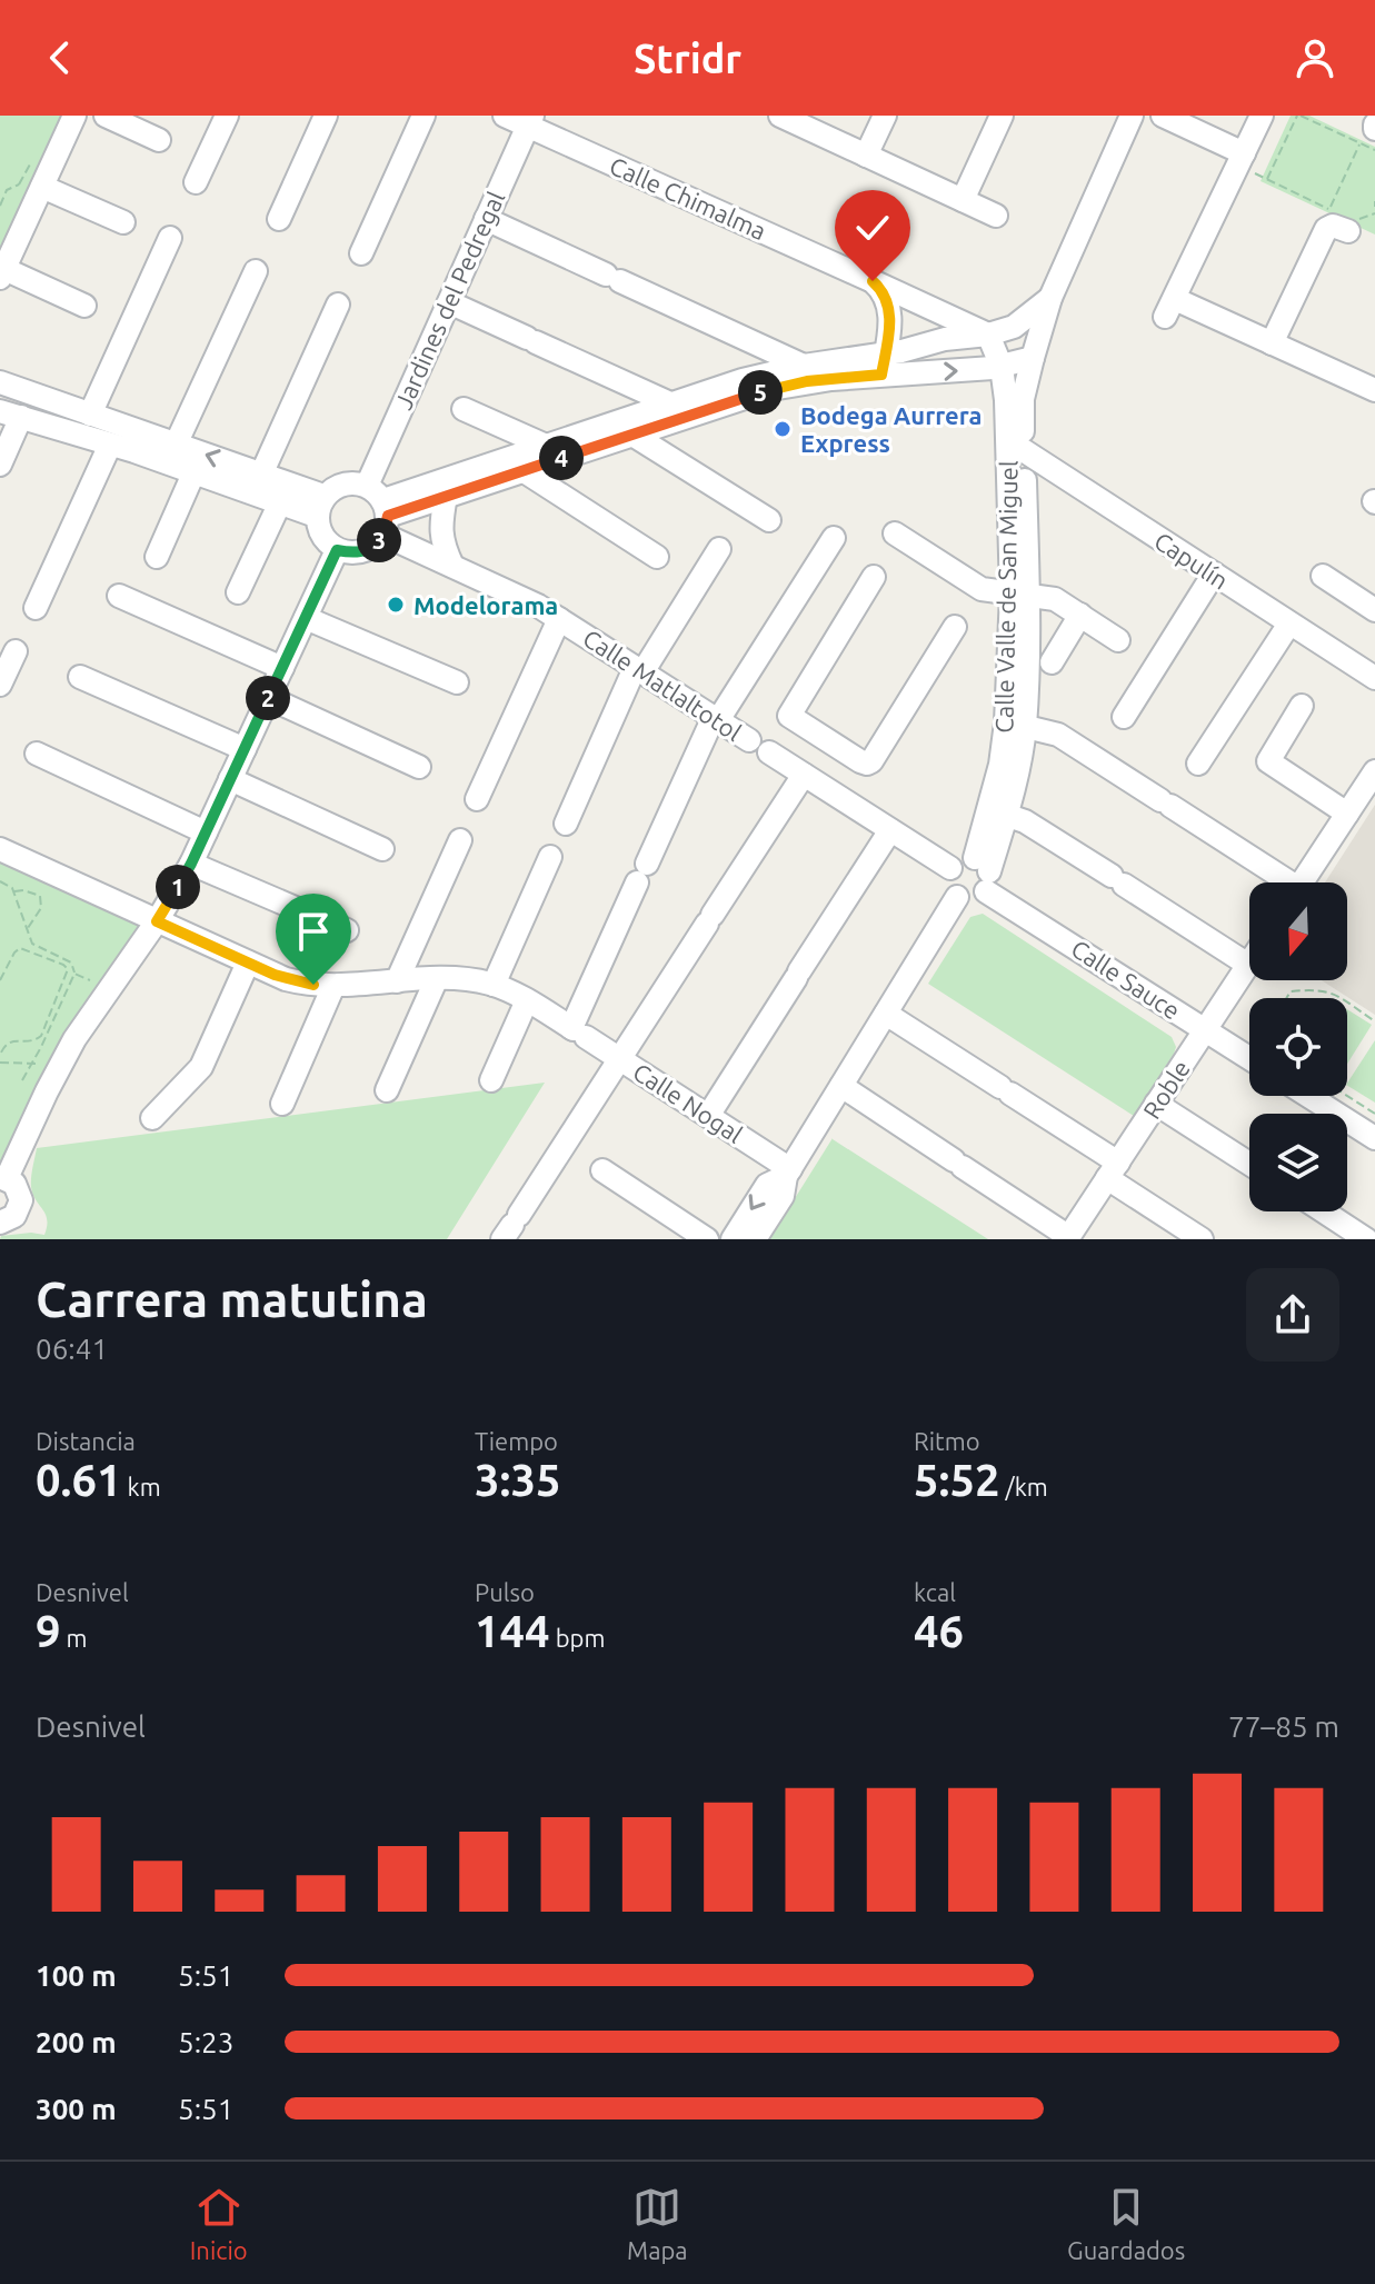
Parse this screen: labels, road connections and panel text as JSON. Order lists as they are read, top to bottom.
{
  "streets": {
    "street": [
      "Calle Chimalma",
      "Jardines del Pedregal",
      "Capulín",
      "Calle Valle de San Miguel",
      "Calle Matlaltotol",
      "Calle Sauce",
      "Roble",
      "Calle Nogal"
    ]
  },
  "crossings": [
    ["Calle Chimalma", "Jardines del Pedregal"],
    ["Calle Chimalma", "Calle Valle de San Miguel"],
    ["Jardines del Pedregal", "Calle Matlaltotol"],
    ["Capulín", "Calle Valle de San Miguel"],
    ["Calle Valle de San Miguel", "Calle Sauce"],
    ["Calle Sauce", "Roble"]
  ],
  "places": ["Bodega Aurrera Express", "Modelorama"],
  "north": "bottom",
  "page": {
    "header": "Stridr",
    "pins": [
      "5",
      "4",
      "3",
      "2",
      "1"
    ],
    "heading": ["Carrera matutina", "06:41"],
    "stats": [
      ["Distancia", "0.61 km"],
      ["Tiempo", "3:35"],
      ["Ritmo", "5:52 /km"],
      ["Desnivel", "9 m"],
      ["Pulso", "144 bpm"],
      ["kcal", "46"]
    ],
    "chart": ["Desnivel", "77–85 m"],
    "list": [
      {
        "name": "100 m",
        "note": "5:51"
      },
      {
        "name": "200 m",
        "note": "5:23"
      },
      {
        "name": "300 m",
        "note": "5:51"
      }
    ],
    "tabs": ["Inicio", "Mapa", "Guardados"]
  }
}
